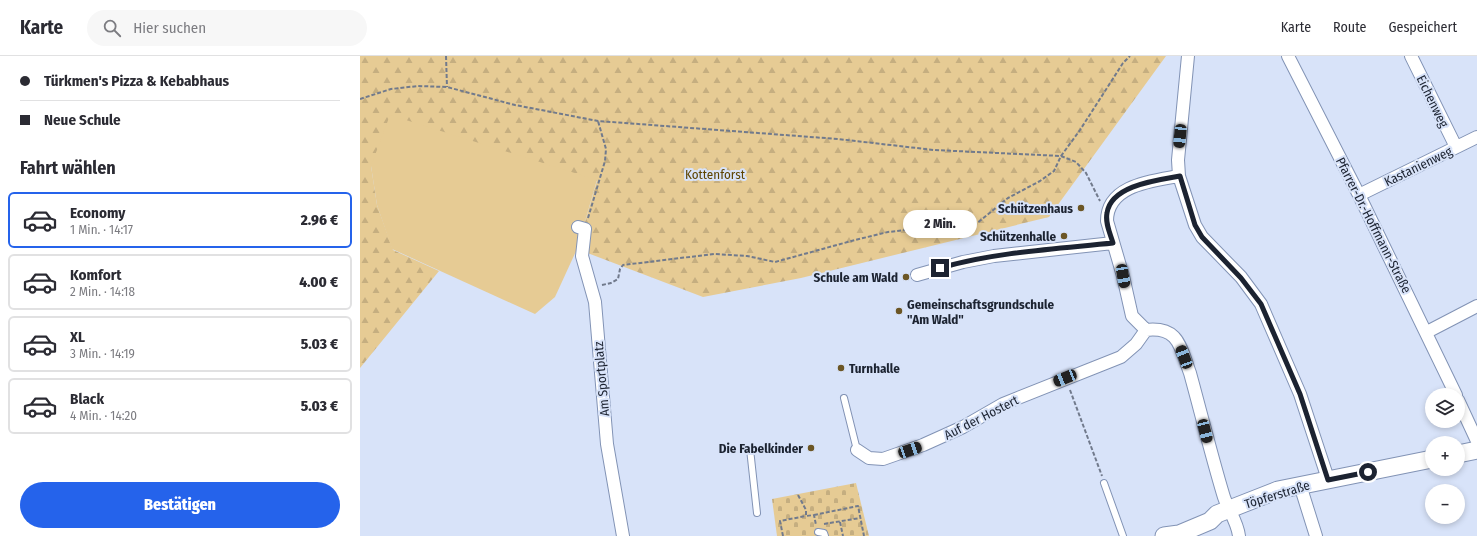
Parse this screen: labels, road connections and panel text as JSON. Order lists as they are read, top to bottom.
{
  "streets": {
    "main road": ["Töpferstraße"],
    "street": [
      "Eichenweg",
      "Kastanienweg",
      "Pfarrer-Dr.-Hoffmann-Straße",
      "Am Sportplatz",
      "Auf der Hostert"
    ]
  },
  "crossings": [
    ["Eichenweg", "Kastanienweg"],
    ["Kastanienweg", "Pfarrer-Dr.-Hoffmann-Straße"]
  ],
  "parks": ["Kottenforst"],
  "places": [
    "Schützenhaus",
    "Schützenhalle",
    "Schule am Wald",
    "Gemeinschaftsgrundschule \"Am Wald\"",
    "Turnhalle",
    "Die Fabelkinder"
  ],
  "page": {
    "header": "Karte",
    "search": "Hier suchen",
    "nav": ["Karte", "Route", "Gespeichert"],
    "banner": ["Türkmen's Pizza & Kebabhaus", "Neue Schule"],
    "heading": "Fahrt wählen",
    "list": [
      {
        "name": "Economy",
        "note": "1 Min. · 14:17",
        "value": "2.96 €"
      },
      {
        "name": "Komfort",
        "note": "2 Min. · 14:18",
        "value": "4.00 €"
      },
      {
        "name": "XL",
        "note": "3 Min. · 14:19",
        "value": "5.03 €"
      },
      {
        "name": "Black",
        "note": "4 Min. · 14:20",
        "value": "5.03 €"
      }
    ],
    "bubble": "2 Min.",
    "map_buttons": ["+", "−"],
    "buttons": "Bestätigen"
  }
}
